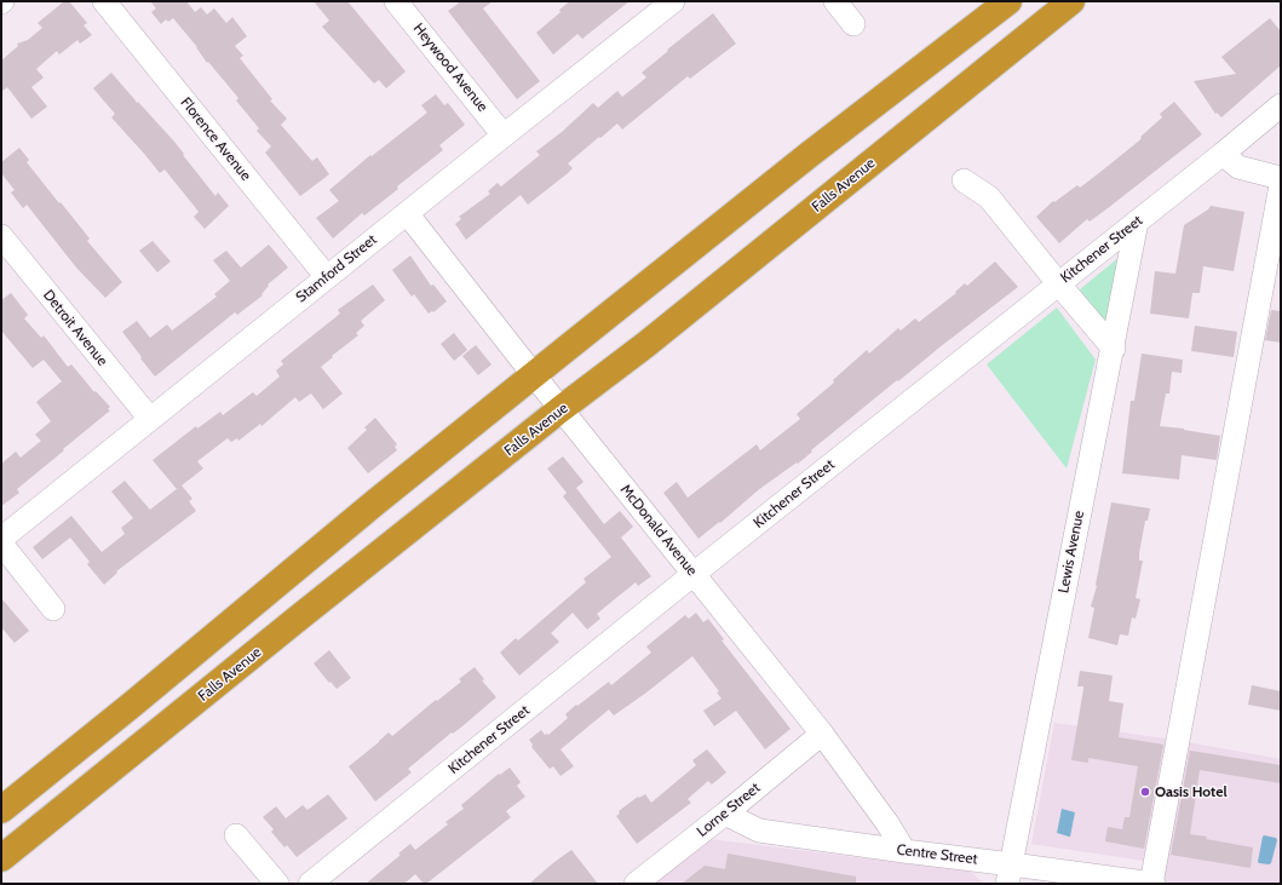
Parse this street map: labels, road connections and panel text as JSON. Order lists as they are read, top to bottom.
{
  "streets": {
    "highway": ["Falls Avenue"],
    "street": [
      "Heywood Avenue",
      "Florence Avenue",
      "Kitchener Street",
      "Stamford Street",
      "Detroit Avenue",
      "McDonald Avenue",
      "Lewis Avenue",
      "Lorne Street",
      "Centre Street"
    ]
  },
  "crossings": [
    ["Heywood Avenue", "Stamford Street"],
    ["Florence Avenue", "Stamford Street"],
    ["Falls Avenue", "McDonald Avenue"],
    ["Kitchener Street", "McDonald Avenue"],
    ["Kitchener Street", "Lewis Avenue"],
    ["Stamford Street", "Detroit Avenue"],
    ["Stamford Street", "McDonald Avenue"],
    ["McDonald Avenue", "Lorne Street"],
    ["McDonald Avenue", "Centre Street"],
    ["Lewis Avenue", "Centre Street"],
    ["Lorne Street", "Centre Street"]
  ],
  "places": ["Oasis Hotel"]
}
